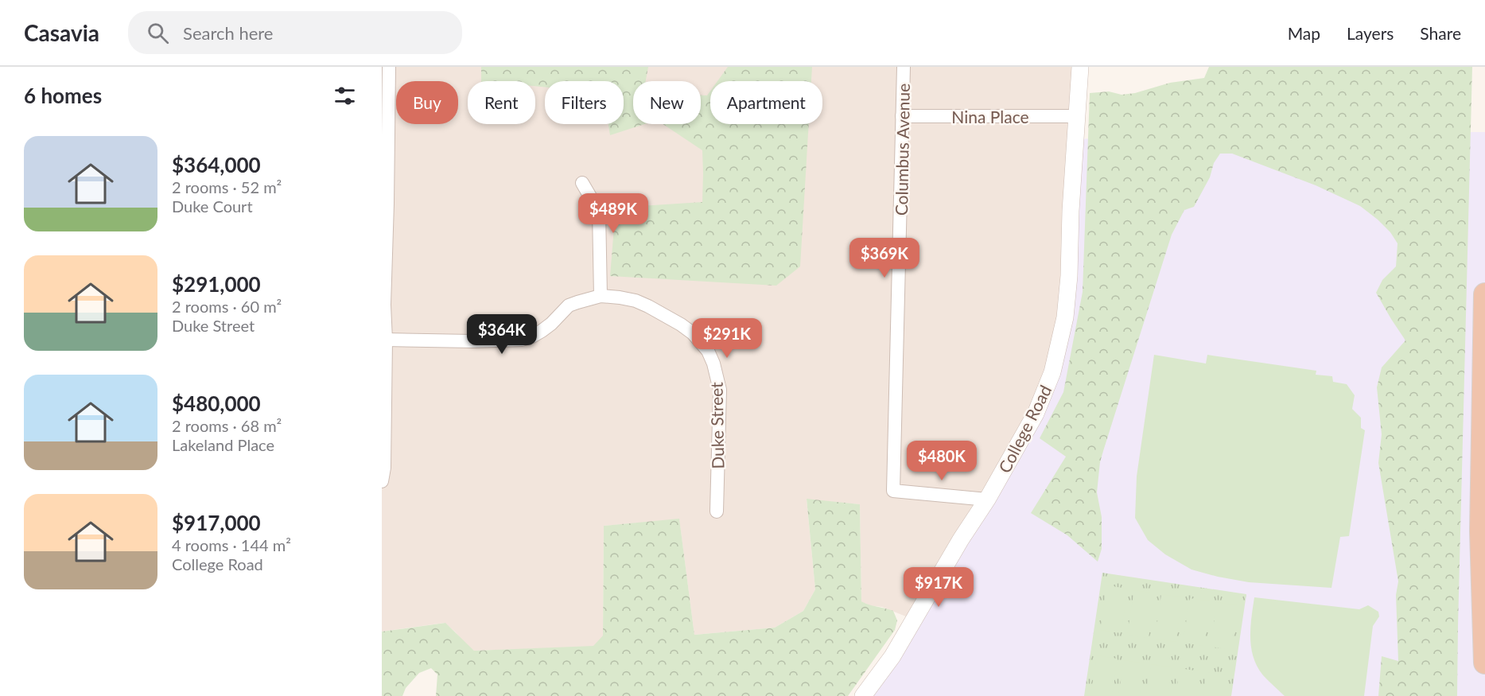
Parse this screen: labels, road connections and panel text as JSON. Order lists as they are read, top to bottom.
{
  "streets": {
    "street": [
      "Nina Place",
      "Columbus Avenue",
      "Duke Street",
      "College Road"
    ]
  },
  "crossings": [
    ["Nina Place", "Columbus Avenue"],
    ["Nina Place", "College Road"],
    ["Columbus Avenue", "College Road"]
  ],
  "page": {
    "header": "Casavia",
    "search": "Search here",
    "nav": ["Map", "Layers", "Share"],
    "heading": "6 homes",
    "chip": [
      "Buy",
      "Rent",
      "Filters",
      "New",
      "Apartment"
    ],
    "list": [
      {
        "name": "$364,000",
        "note": "2 rooms · 52 m² · Duke Court"
      },
      {
        "name": "$291,000",
        "note": "2 rooms · 60 m² · Duke Street"
      },
      {
        "name": "$480,000",
        "note": "2 rooms · 68 m² · Lakeland Place"
      },
      {
        "name": "$917,000",
        "note": "4 rooms · 144 m² · College Road"
      }
    ],
    "price": [
      "$489K",
      "$369K",
      "$364K",
      "$291K",
      "$480K",
      "$917K"
    ]
  }
}
